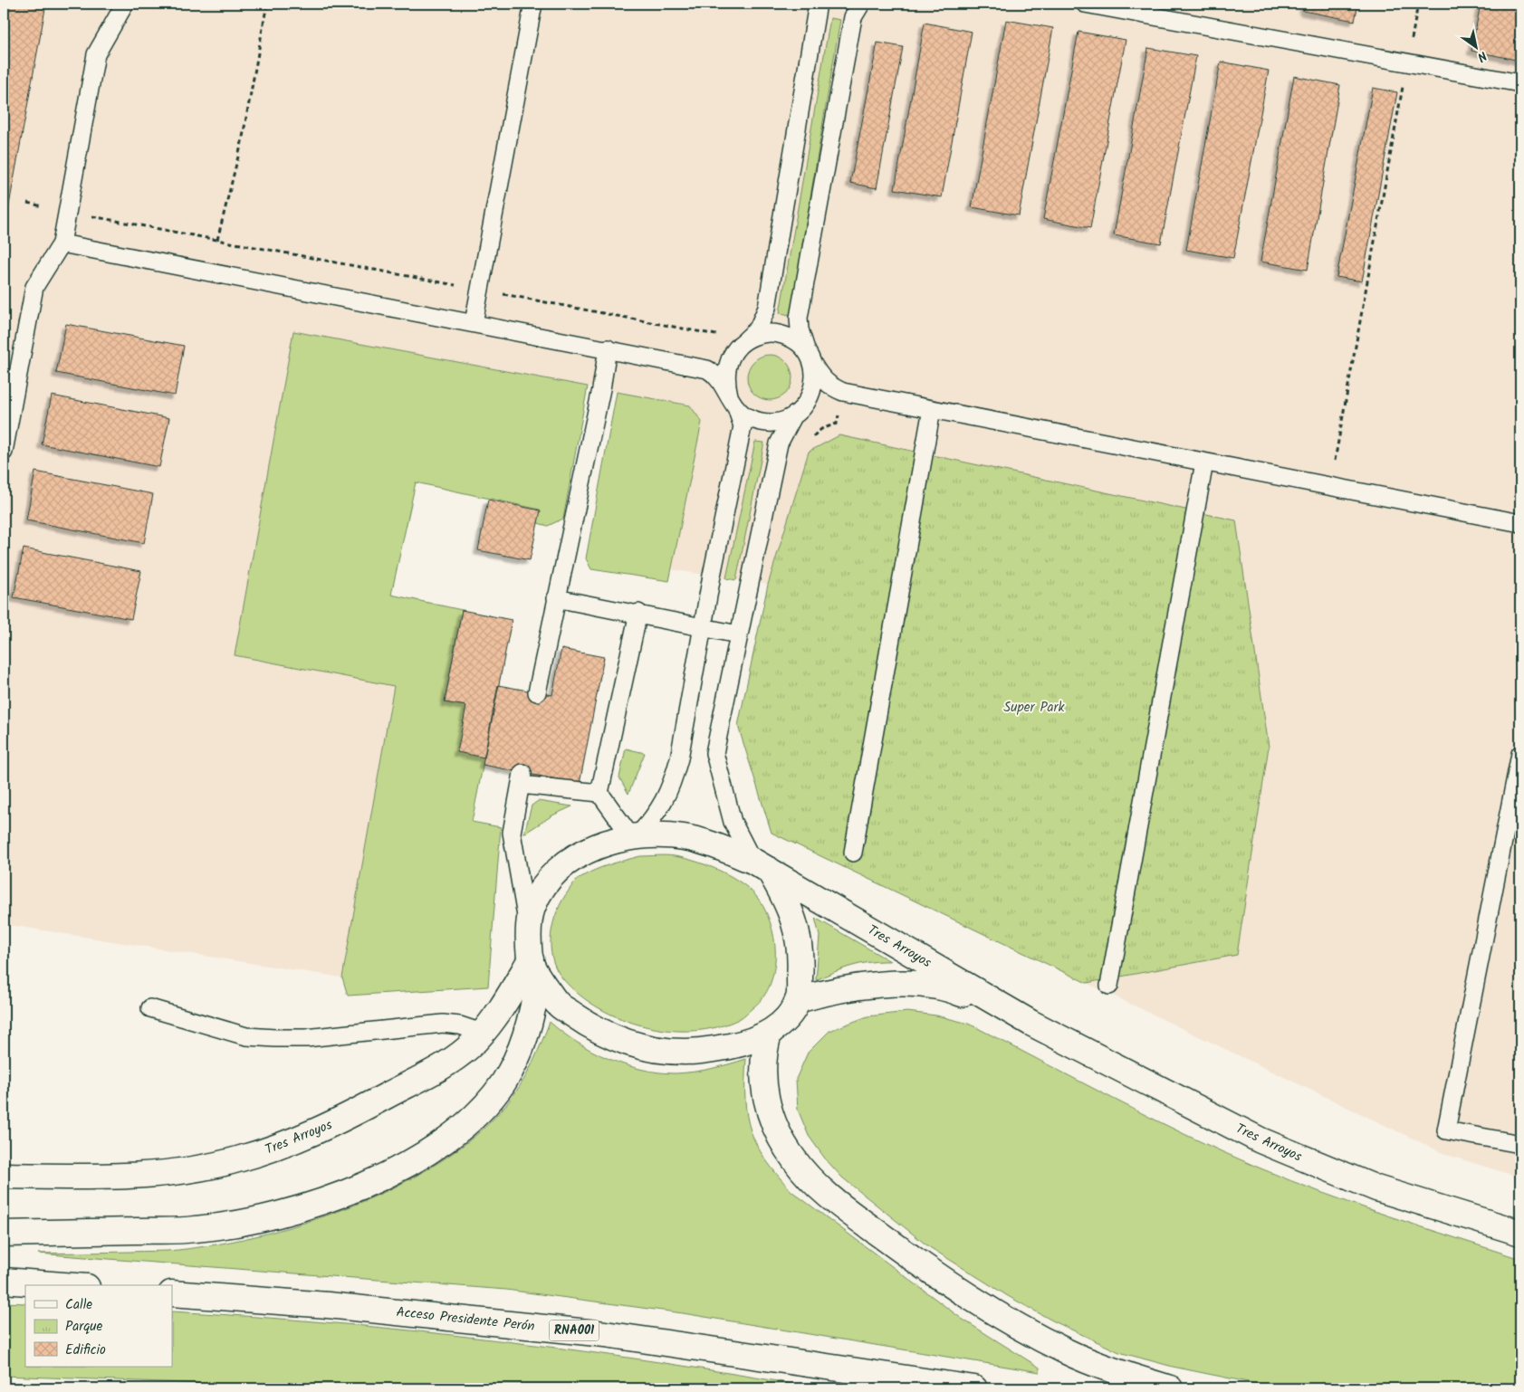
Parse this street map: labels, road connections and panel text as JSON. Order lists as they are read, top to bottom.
{
  "streets": {
    "main road": ["Tres Arroyos", "Acceso Presidente Perón", "RNA001"]
  },
  "parks": ["Super Park"],
  "legend": ["Calle", "Parque", "Edificio"],
  "north": "bottom right"
}
